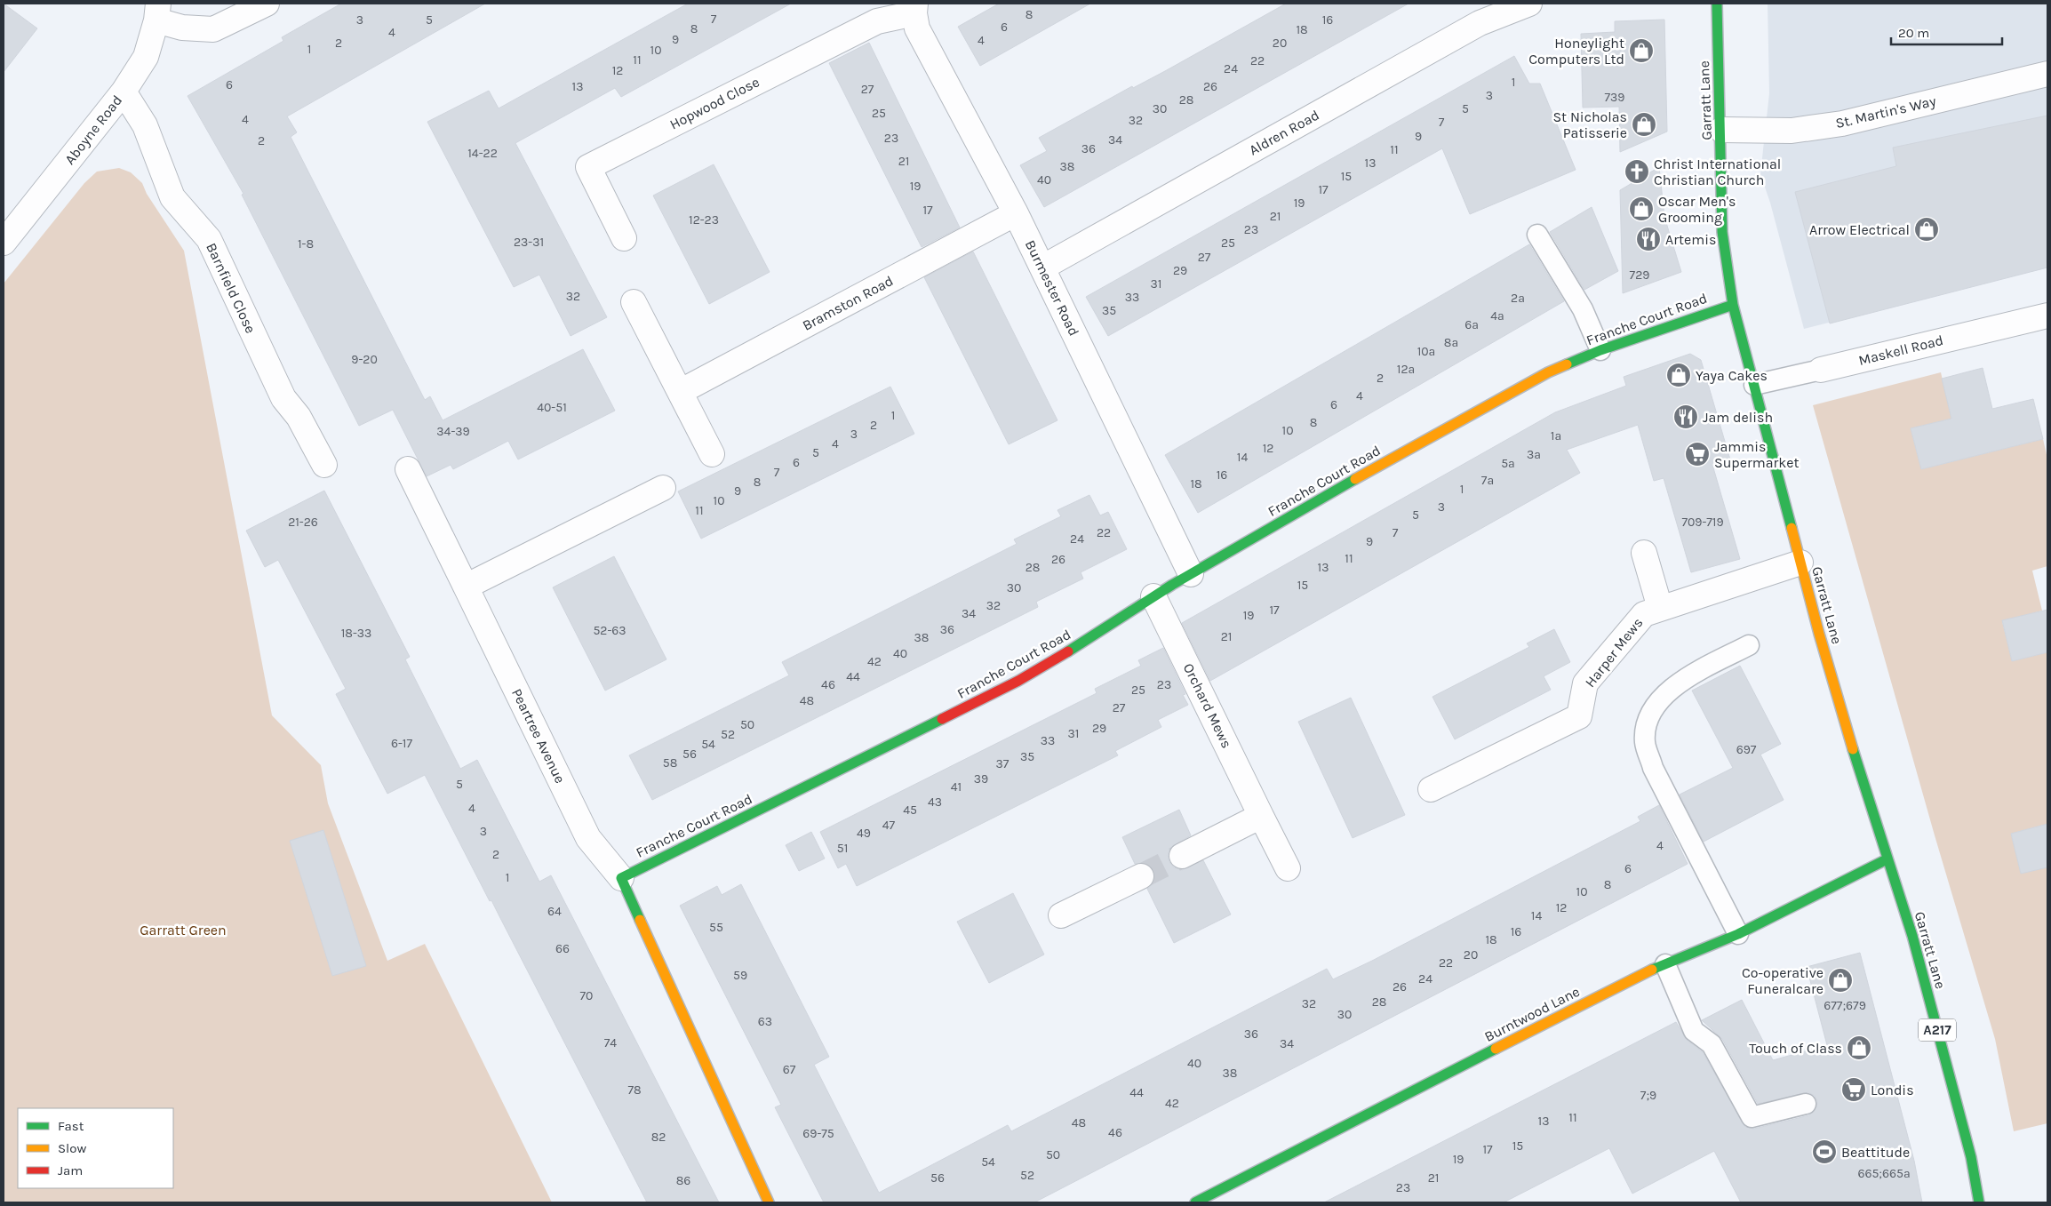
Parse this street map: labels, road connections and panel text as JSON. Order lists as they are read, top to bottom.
{
  "streets": {
    "main road": [
      "Garratt Lane",
      "Franche Court Road",
      "Burntwood Lane",
      "A217"
    ],
    "street": [
      "Hopwood Close",
      "St. Martin's Way",
      "Aboyne Road",
      "Aldren Road",
      "Barnfield Close",
      "Burmester Road",
      "Bramston Road",
      "Maskell Road",
      "Harper Mews",
      "Orchard Mews",
      "Peartree Avenue"
    ]
  },
  "crossings": [
    ["Garratt Lane", "St. Martin's Way"],
    ["Garratt Lane", "Franche Court Road"],
    ["Garratt Lane", "Maskell Road"],
    ["Garratt Lane", "Harper Mews"],
    ["Garratt Lane", "Burntwood Lane"],
    ["Hopwood Close", "Burmester Road"],
    ["Aboyne Road", "Barnfield Close"],
    ["Aldren Road", "Burmester Road"],
    ["Burmester Road", "Bramston Road"],
    ["Burmester Road", "Franche Court Road"],
    ["Franche Court Road", "Orchard Mews"],
    ["Franche Court Road", "Peartree Avenue"]
  ],
  "parks": ["Garratt Green"],
  "places": {
    "shop": [
      "Honeylight Computers Ltd",
      "St Nicholas Patisserie",
      "Oscar Men's Grooming",
      "Arrow Electrical",
      "Yaya Cakes",
      "Co-operative Funeralcare",
      "Touch of Class"
    ],
    "church": ["Christ International Christian Church"],
    "restaurant": ["Artemis", "Jam delish"],
    "supermarket": ["Jammis Supermarket", "Londis"],
    "sports": ["Beattitude"]
  },
  "house_numbers": [
    "8",
    "7",
    "3",
    "5",
    "16",
    "6",
    "8",
    "18",
    "4",
    "9",
    "4",
    "2",
    "20",
    "1",
    "10",
    "11",
    "22",
    "24",
    "12",
    "1",
    "6",
    "13",
    "26",
    "27",
    "3",
    "739",
    "28",
    "30",
    "5",
    "25",
    "4",
    "32",
    "7",
    "9",
    "23",
    "34",
    "2",
    "36",
    "11",
    "14-22",
    "21",
    "13",
    "38",
    "15",
    "40",
    "19",
    "17",
    "19",
    "17",
    "21",
    "12-23",
    "23",
    "23-31",
    "25",
    "1-8",
    "27",
    "29",
    "729",
    "31",
    "32",
    "33",
    "2a",
    "35",
    "4a",
    "6a",
    "8a",
    "10a",
    "9-20",
    "12a",
    "2",
    "4",
    "6",
    "40-51",
    "1",
    "8",
    "2",
    "10",
    "34-39",
    "3",
    "1a",
    "4",
    "12",
    "5",
    "3a",
    "14",
    "6",
    "5a",
    "7",
    "16",
    "7a",
    "8",
    "18",
    "1",
    "9",
    "10",
    "3",
    "11",
    "5",
    "21-26",
    "709-719",
    "22",
    "7",
    "24",
    "9",
    "11",
    "26",
    "28",
    "13",
    "15",
    "30",
    "32",
    "17",
    "34",
    "19",
    "36",
    "52-63",
    "18-33",
    "21",
    "38",
    "40",
    "42",
    "44",
    "46",
    "23",
    "25",
    "48",
    "27",
    "50",
    "29",
    "31",
    "52",
    "33",
    "6-17",
    "54",
    "697",
    "56",
    "35",
    "58",
    "37",
    "39",
    "5",
    "41",
    "43",
    "4",
    "45",
    "47",
    "3",
    "49",
    "4",
    "51",
    "2",
    "6",
    "1",
    "8",
    "10",
    "12",
    "64",
    "14",
    "55",
    "16",
    "18",
    "66",
    "20",
    "22",
    "59",
    "24",
    "26",
    "70",
    "28",
    "32",
    "677;679",
    "30",
    "63",
    "36",
    "74",
    "34",
    "40",
    "67",
    "38",
    "78",
    "44",
    "7;9",
    "42",
    "11",
    "13",
    "48",
    "46",
    "69-75",
    "82",
    "15",
    "17",
    "50",
    "19",
    "54",
    "665;665a",
    "52",
    "56",
    "21",
    "86",
    "23"
  ],
  "legend": ["Fast", "Slow", "Jam"],
  "scale_bar": "20 m"
}
